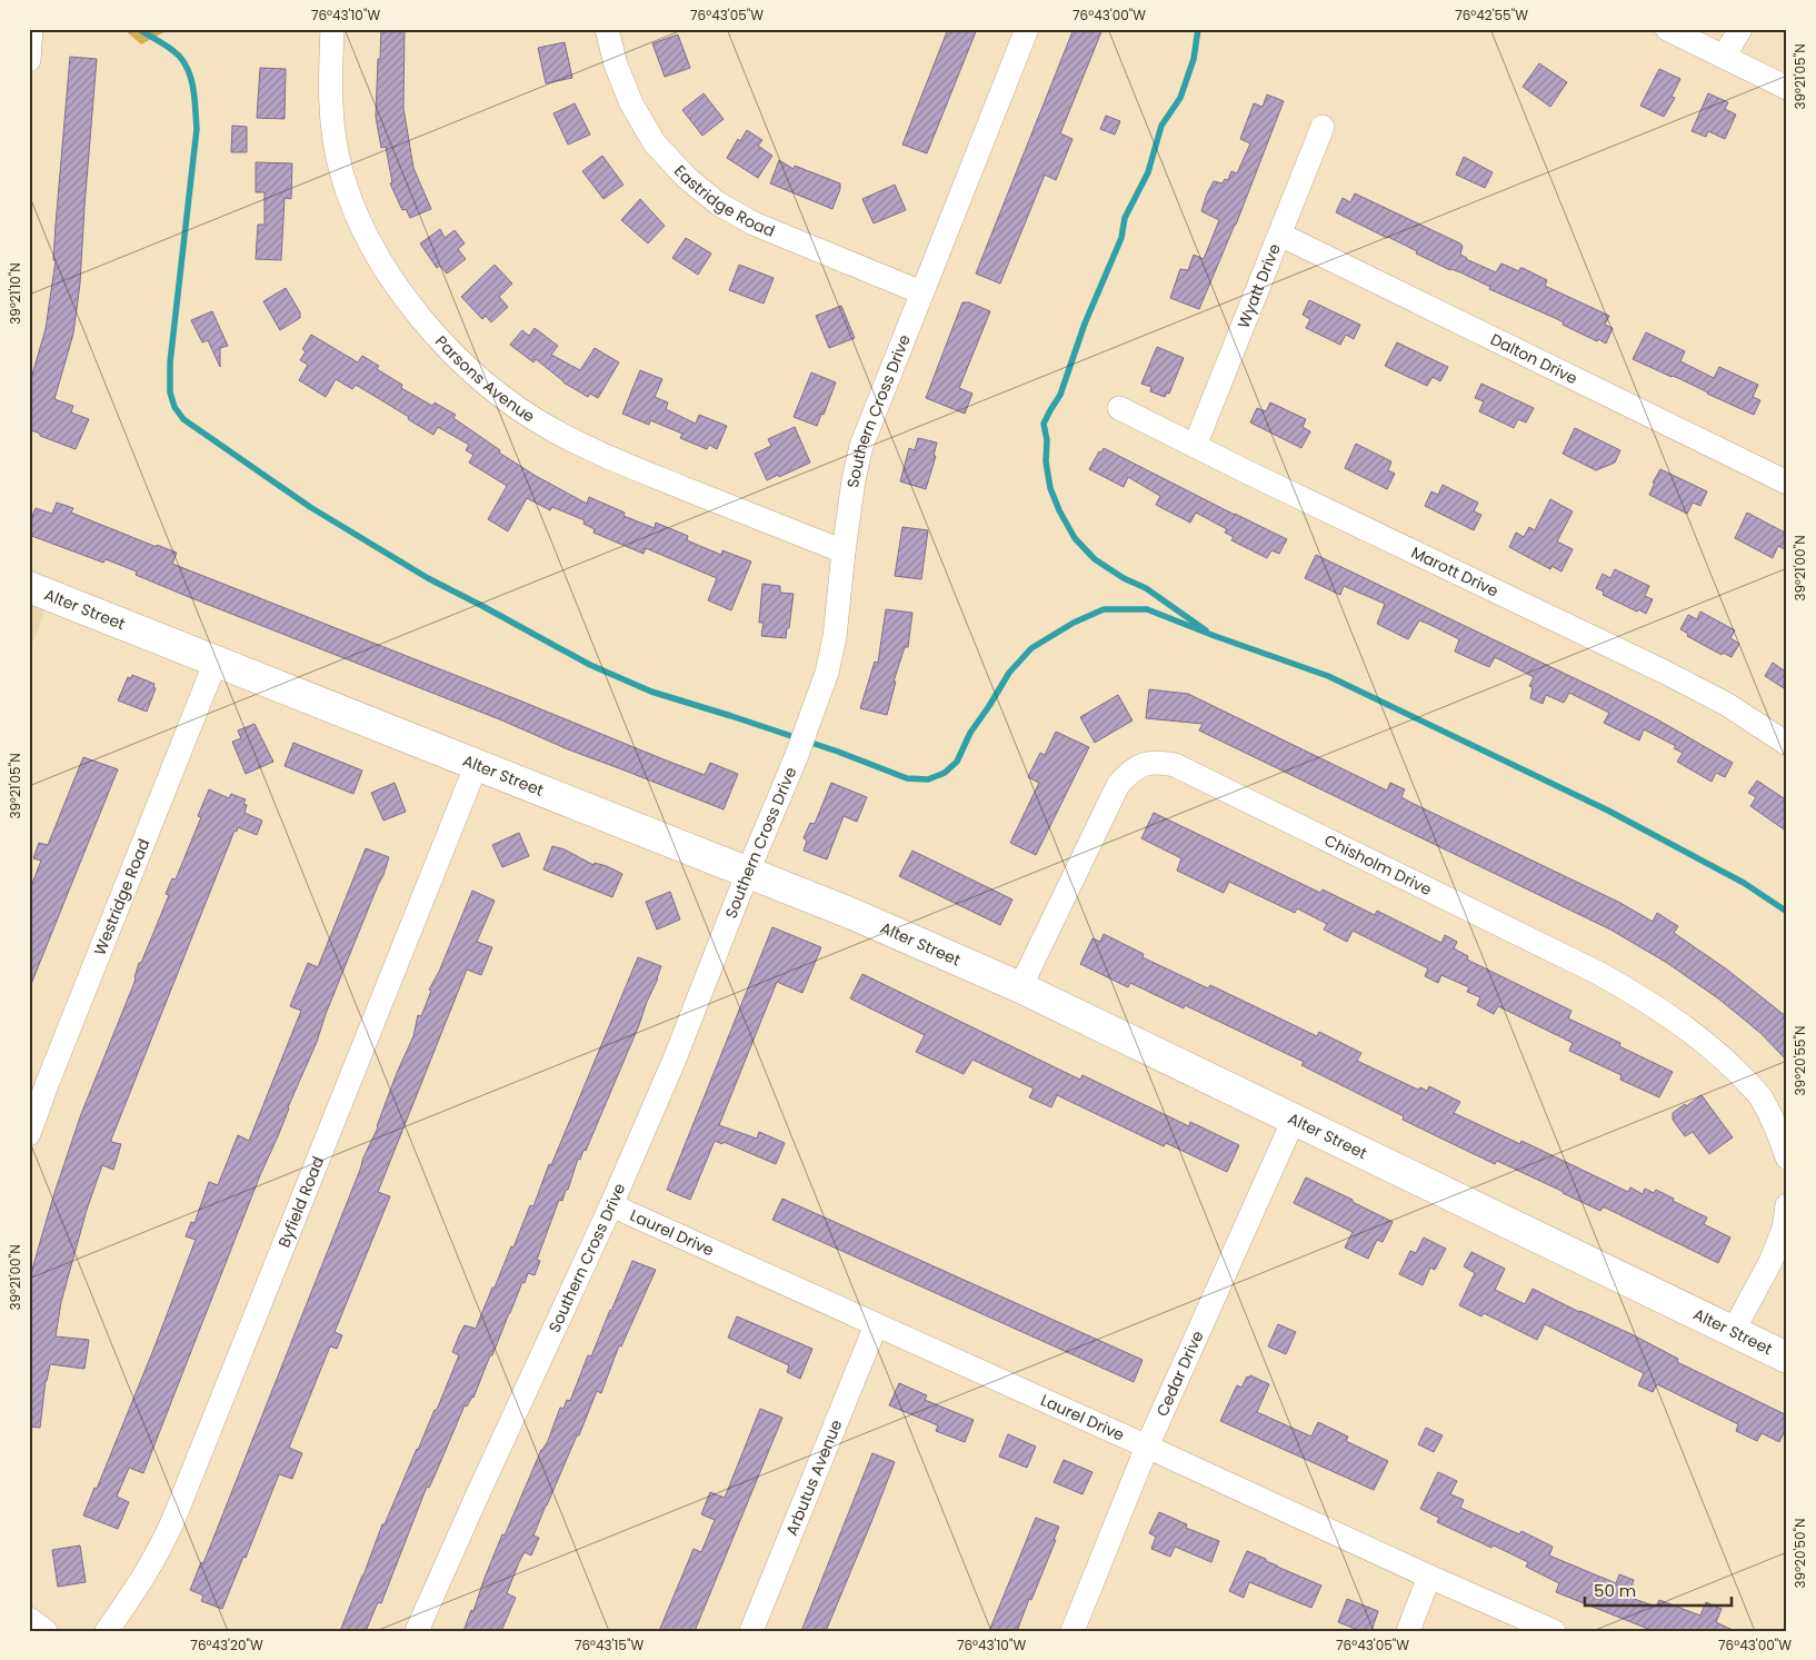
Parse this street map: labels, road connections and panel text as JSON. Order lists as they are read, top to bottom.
{
  "streets": {
    "street": [
      "Eastridge Road",
      "Wyatt Drive",
      "Dalton Drive",
      "Parsons Avenue",
      "Southern Cross Drive",
      "Marott Drive",
      "Alter Street",
      "Chisholm Drive",
      "Westridge Road",
      "Byfield Road",
      "Laurel Drive",
      "Cedar Drive",
      "Arbutus Avenue"
    ]
  },
  "crossings": [
    ["Eastridge Road", "Southern Cross Drive"],
    ["Wyatt Drive", "Dalton Drive"],
    ["Wyatt Drive", "Marott Drive"],
    ["Parsons Avenue", "Southern Cross Drive"],
    ["Southern Cross Drive", "Alter Street"],
    ["Southern Cross Drive", "Laurel Drive"],
    ["Alter Street", "Chisholm Drive"],
    ["Alter Street", "Westridge Road"],
    ["Alter Street", "Byfield Road"],
    ["Alter Street", "Cedar Drive"],
    ["Laurel Drive", "Cedar Drive"],
    ["Laurel Drive", "Arbutus Avenue"]
  ],
  "scale_bar": "50 m",
  "coordinates": [
    "76°43'10\"W",
    "76°43'05\"W",
    "76°43'00\"W",
    "76°42'55\"W",
    "39°21'05\"N",
    "39°21'10\"N",
    "39°21'00\"N",
    "39°20'55\"N",
    "39°20'50\"N",
    "76°43'20\"W",
    "76°43'15\"W"
  ]
}
